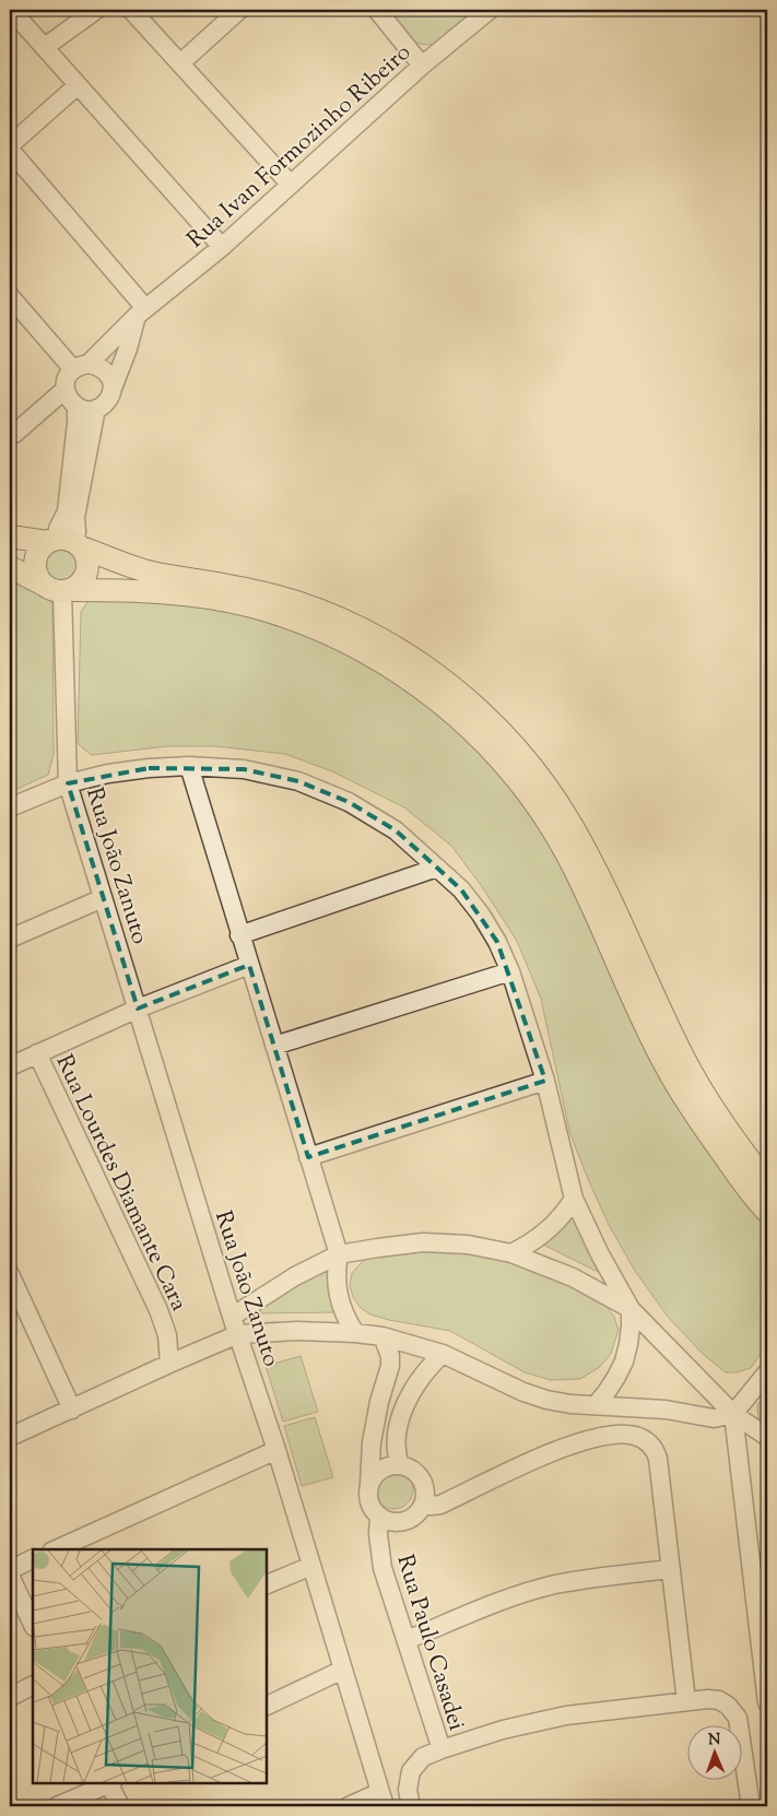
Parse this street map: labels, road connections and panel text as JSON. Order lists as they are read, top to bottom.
{
  "streets": {
    "street": [
      "Rua Ivan Formozinho Ribeiro",
      "Rua João Zanuto",
      "Rua Lourdes Diamante Cara",
      "Rua Paulo Casadei"
    ]
  },
  "north": "top"
}
